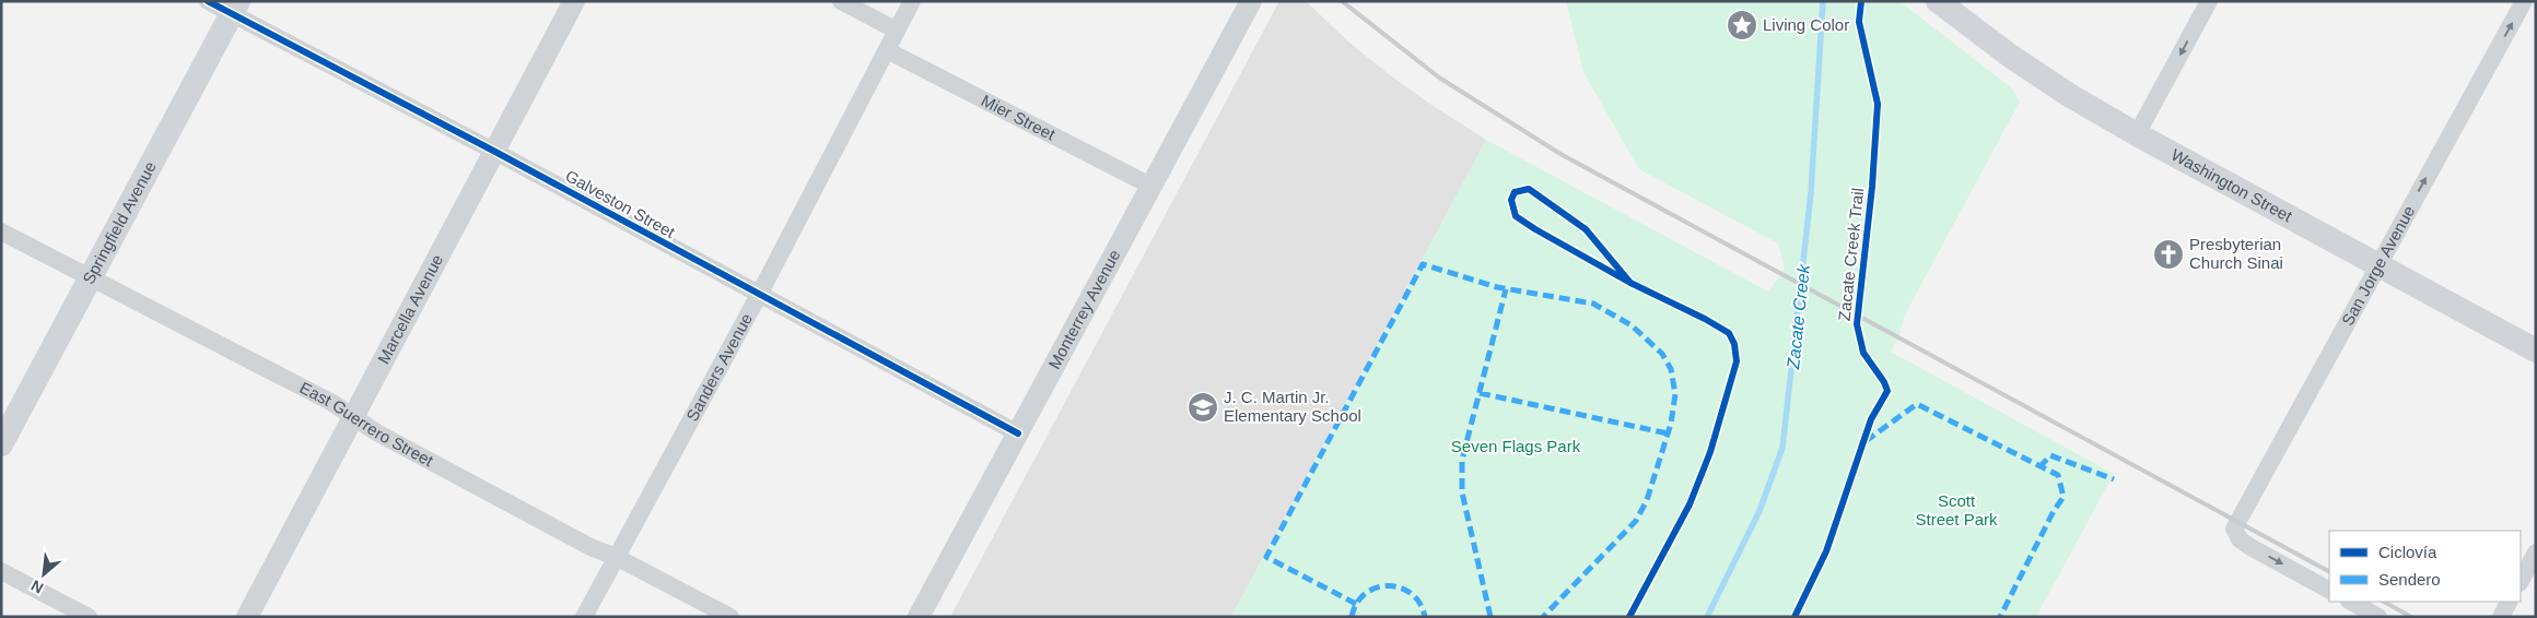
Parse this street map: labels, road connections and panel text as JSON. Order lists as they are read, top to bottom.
{
  "streets": {
    "main road": ["Washington Street", "Springfield Avenue"],
    "street": [
      "Mier Street",
      "Galveston Street",
      "San Jorge Avenue",
      "Monterrey Avenue",
      "Marcella Avenue",
      "Sanders Avenue",
      "East Guerrero Street"
    ],
    "cycle path": ["Zacate Creek Trail"]
  },
  "crossings": [
    ["Mier Street", "Monterrey Avenue"],
    ["Mier Street", "Sanders Avenue"],
    ["Washington Street", "San Jorge Avenue"],
    ["Galveston Street", "Springfield Avenue"],
    ["Galveston Street", "Monterrey Avenue"],
    ["Galveston Street", "Marcella Avenue"],
    ["Galveston Street", "Sanders Avenue"],
    ["Springfield Avenue", "East Guerrero Street"],
    ["Marcella Avenue", "East Guerrero Street"],
    ["Sanders Avenue", "East Guerrero Street"]
  ],
  "water": ["Zacate Creek"],
  "parks": ["Seven Flags Park", "Scott Street Park"],
  "places": {
    "place": ["Living Color"],
    "church": ["Presbyterian Church Sinai"],
    "school or university": ["J. C. Martin Jr. Elementary School"]
  },
  "legend": ["Ciclovía", "Sendero"],
  "north": "bottom left"
}
